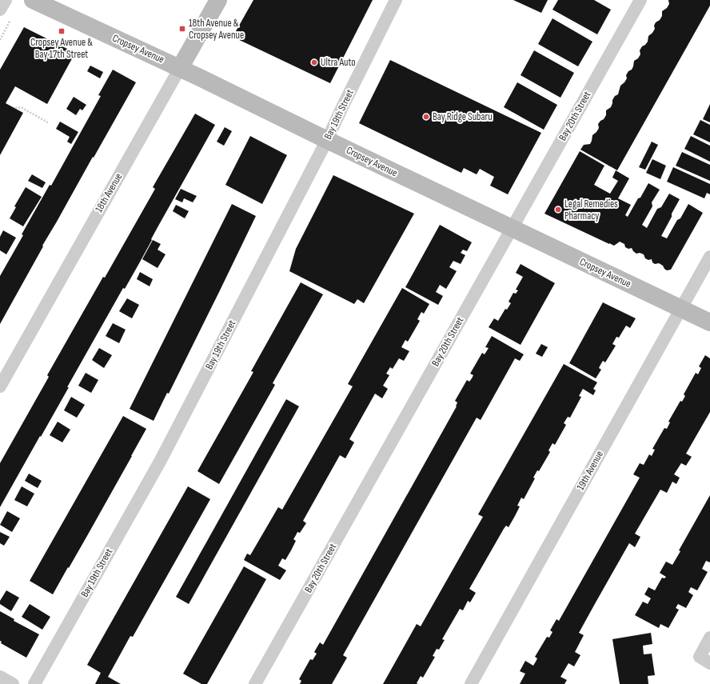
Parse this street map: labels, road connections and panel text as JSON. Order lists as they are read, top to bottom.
{
  "streets": {
    "main road": ["Cropsey Avenue", "18th Avenue"],
    "street": ["Bay 19th Street", "Bay 20th Street", "19th Avenue"]
  },
  "crossings": [
    ["Cropsey Avenue", "Bay 19th Street"],
    ["Cropsey Avenue", "Bay 20th Street"],
    ["Cropsey Avenue", "18th Avenue"],
    ["Cropsey Avenue", "19th Avenue"]
  ],
  "places": {
    "transit": ["18th Avenue & Cropsey Avenue", "Cropsey Avenue & Bay 17th Street"],
    "other": ["Ultra Auto", "Bay Ridge Subaru", "Legal Remedies Pharmacy"]
  }
}
